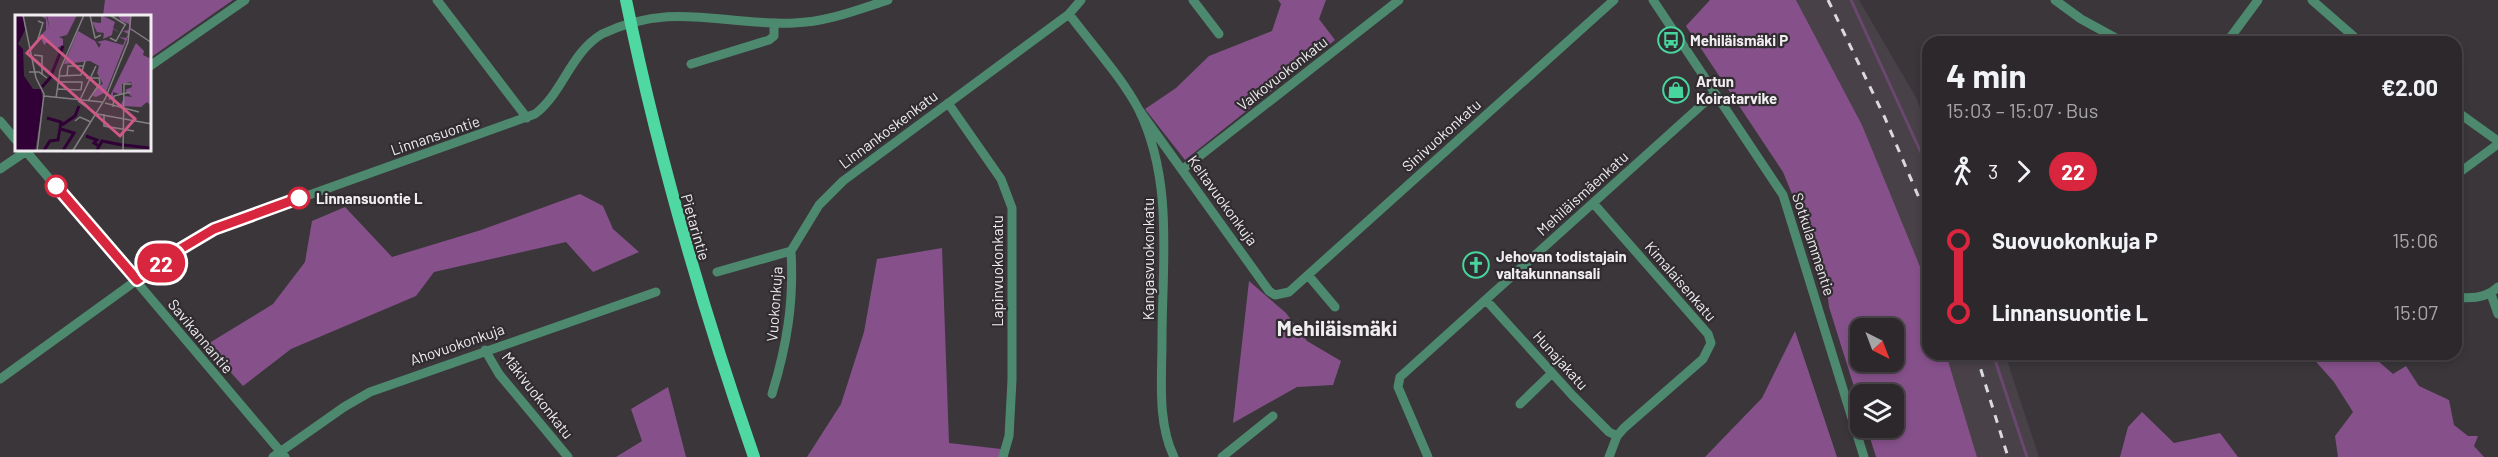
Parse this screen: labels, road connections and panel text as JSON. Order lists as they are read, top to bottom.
{
  "streets": {
    "main road": ["Pietarintie"],
    "street": [
      "Valkovuokonkatu",
      "Linnankoskenkatu",
      "Linnansuontie",
      "Sinivuokonkatu",
      "Mehiläismäenkatu",
      "Keltavuokonkuja",
      "Sotkulammentie",
      "Kangasvuokonkatu",
      "Lapinvuokonkatu",
      "Kimalaisenkatu",
      "Vuokonkuja",
      "Savikannantie",
      "Ahovuokonkuja",
      "Hunajakatu",
      "Mäkivuokonkatu"
    ]
  },
  "crossings": [
    ["Valkovuokonkatu", "Keltavuokonkuja"],
    ["Linnankoskenkatu", "Kangasvuokonkatu"],
    ["Linnankoskenkatu", "Lapinvuokonkatu"],
    ["Linnankoskenkatu", "Vuokonkuja"],
    ["Linnansuontie", "Pietarintie"],
    ["Linnansuontie", "Savikannantie"],
    ["Sinivuokonkatu", "Keltavuokonkuja"],
    ["Mehiläismäenkatu", "Sotkulammentie"],
    ["Mehiläismäenkatu", "Kimalaisenkatu"],
    ["Mehiläismäenkatu", "Hunajakatu"],
    ["Keltavuokonkuja", "Kangasvuokonkatu"],
    ["Kimalaisenkatu", "Hunajakatu"],
    ["Savikannantie", "Ahovuokonkuja"],
    ["Ahovuokonkuja", "Mäkivuokonkatu"]
  ],
  "districts": ["Mehiläismäki"],
  "places": {
    "bus stop": ["Mehiläismäki P"],
    "shop": ["Artun Koiratarvike"],
    "other": ["Linnansuontie L"],
    "church": ["Jehovan todistajain valtakunnansali"]
  },
  "lines": ["bus line 22"],
  "north": "bottom right",
  "page": {
    "on_map": "22",
    "heading": ["4 min", "15:03 – 15:07 · Bus", "€2.00"],
    "legs": ["3", "22"],
    "list": [
      {
        "name": "Suovuokonkuja P",
        "value": "15:06"
      },
      {
        "name": "Linnansuontie L",
        "value": "15:07"
      }
    ]
  }
}
